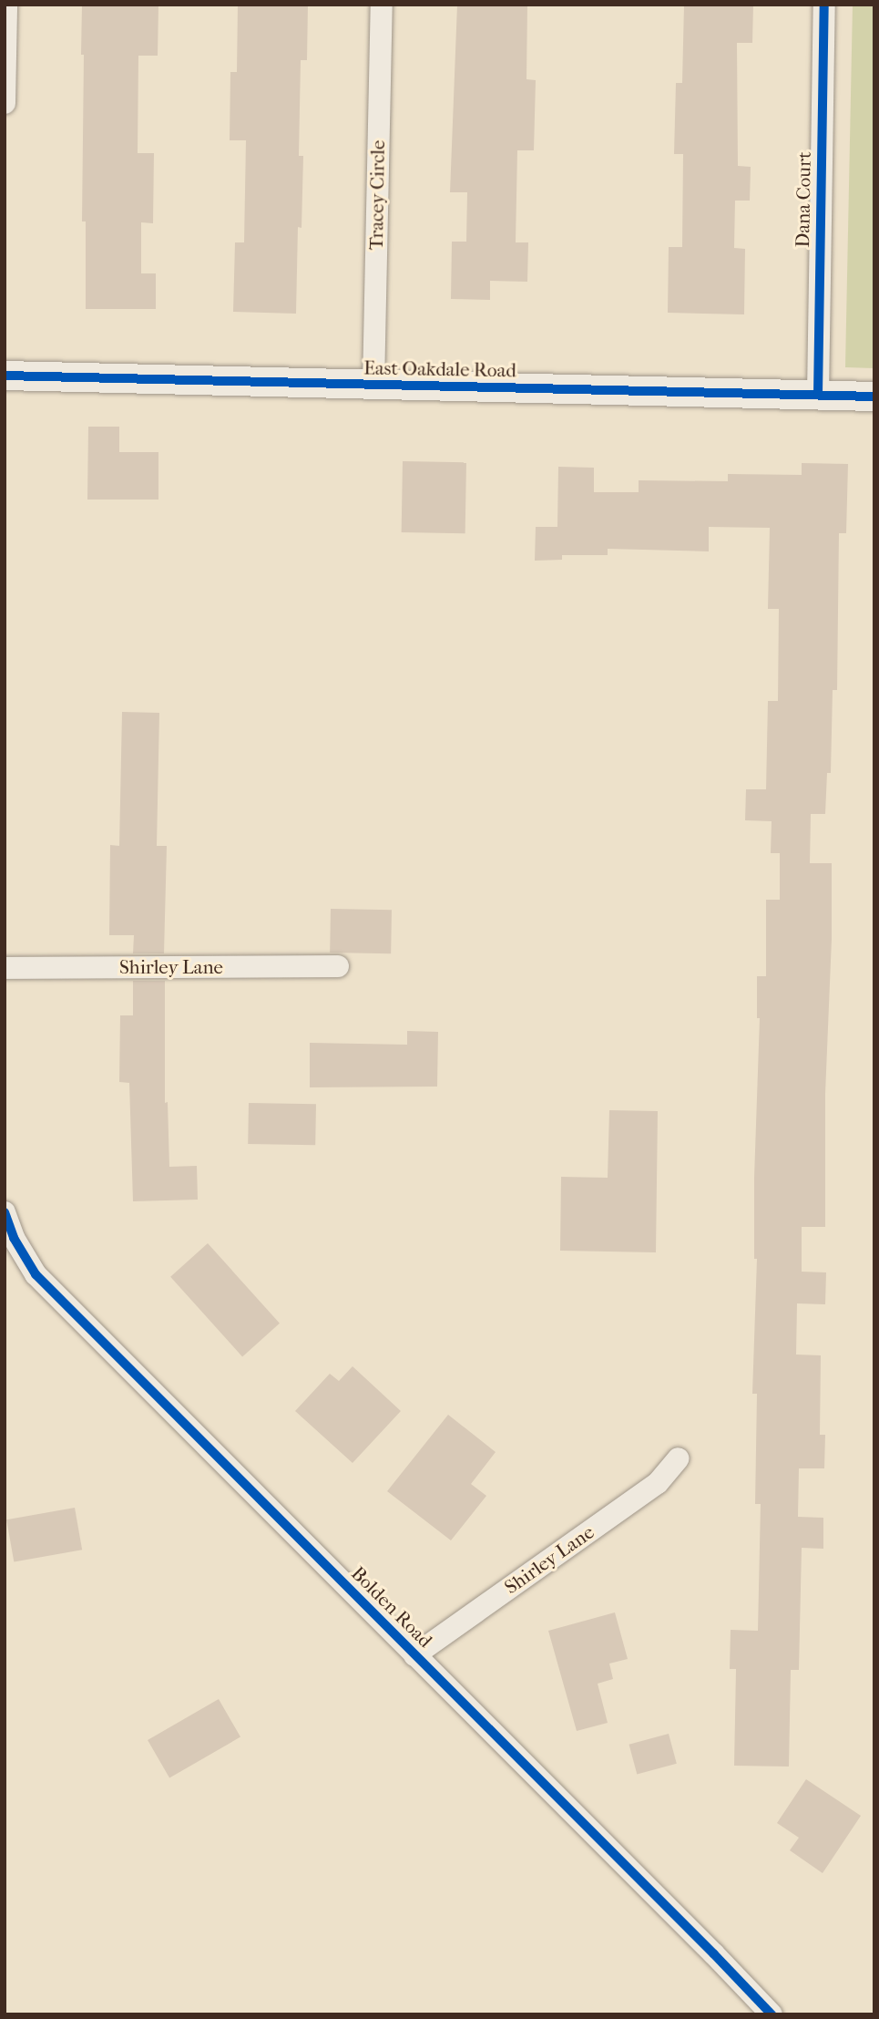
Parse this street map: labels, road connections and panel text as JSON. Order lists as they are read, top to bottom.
{
  "streets": {
    "street": [
      "Tracey Circle",
      "Dana Court",
      "East Oakdale Road",
      "Shirley Lane",
      "Bolden Road"
    ]
  },
  "crossings": [
    ["Tracey Circle", "East Oakdale Road"],
    ["Dana Court", "East Oakdale Road"],
    ["Shirley Lane", "Bolden Road"]
  ]
}
